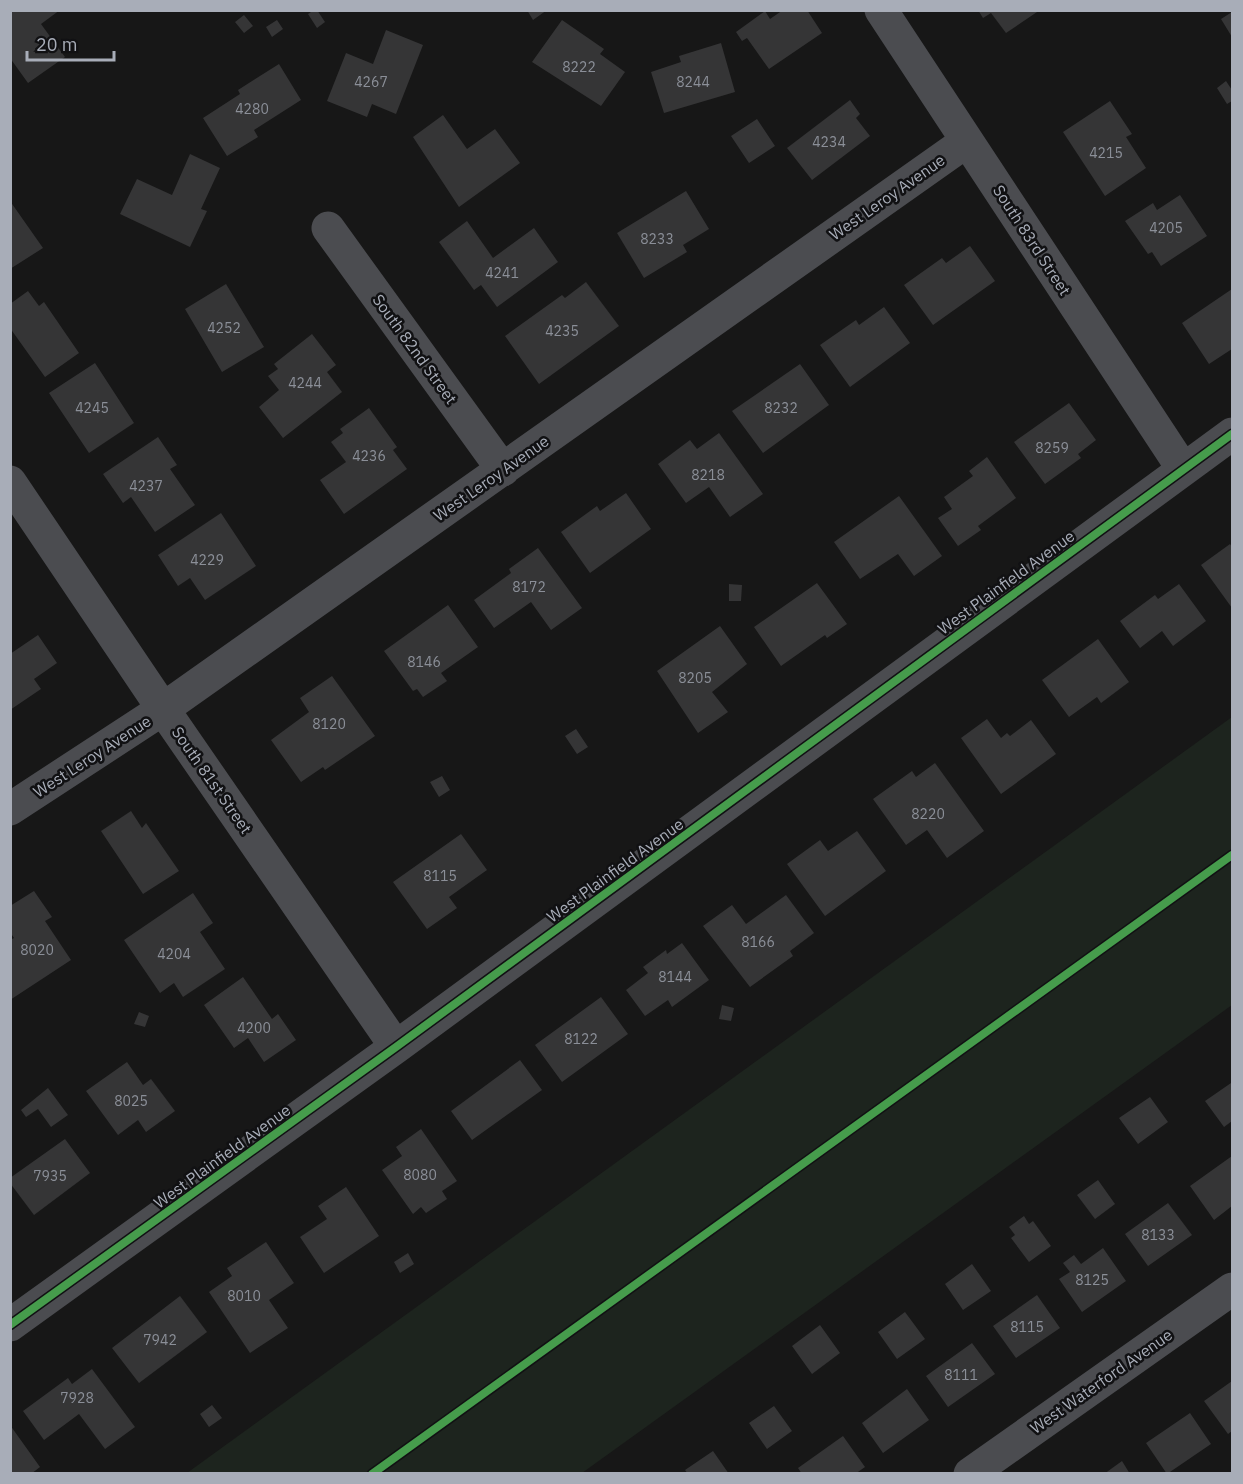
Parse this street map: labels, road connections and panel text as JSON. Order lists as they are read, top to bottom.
{
  "streets": {
    "street": [
      "West Leroy Avenue",
      "South 83rd Street",
      "South 82nd Street",
      "West Plainfield Avenue",
      "South 81st Street",
      "West Waterford Avenue"
    ]
  },
  "crossings": [
    ["West Leroy Avenue", "South 83rd Street"],
    ["West Leroy Avenue", "South 82nd Street"],
    ["West Leroy Avenue", "South 81st Street"],
    ["South 83rd Street", "West Plainfield Avenue"],
    ["West Plainfield Avenue", "South 81st Street"]
  ],
  "house_numbers": [
    "8222",
    "4267",
    "8244",
    "4280",
    "4234",
    "4215",
    "4205",
    "8233",
    "4241",
    "4252",
    "4235",
    "4244",
    "4245",
    "8232",
    "8259",
    "4236",
    "8218",
    "4237",
    "4229",
    "8172",
    "8146",
    "8205",
    "8120",
    "8220",
    "8115",
    "8166",
    "8020",
    "4204",
    "8144",
    "4200",
    "8122",
    "8025",
    "8080",
    "7935",
    "8133",
    "8125",
    "8010",
    "8115",
    "7942",
    "8111",
    "7928"
  ],
  "scale_bar": "20 m"
}
